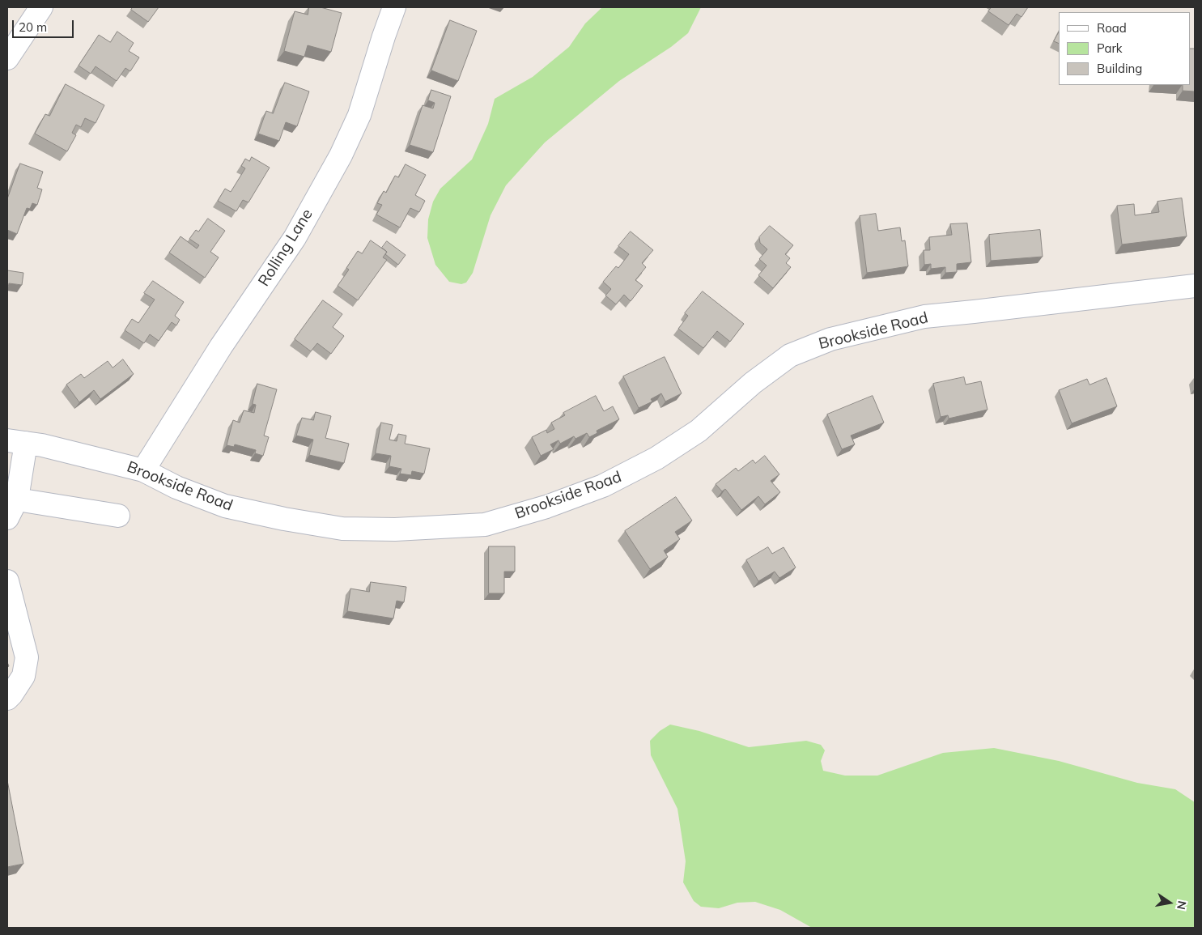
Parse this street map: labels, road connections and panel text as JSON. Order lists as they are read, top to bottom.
{
  "streets": {
    "street": ["Rolling Lane", "Brookside Road"]
  },
  "crossings": [
    ["Rolling Lane", "Brookside Road"]
  ],
  "legend": ["Road", "Park", "Building"],
  "scale_bar": "20 m",
  "north": "right"
}
